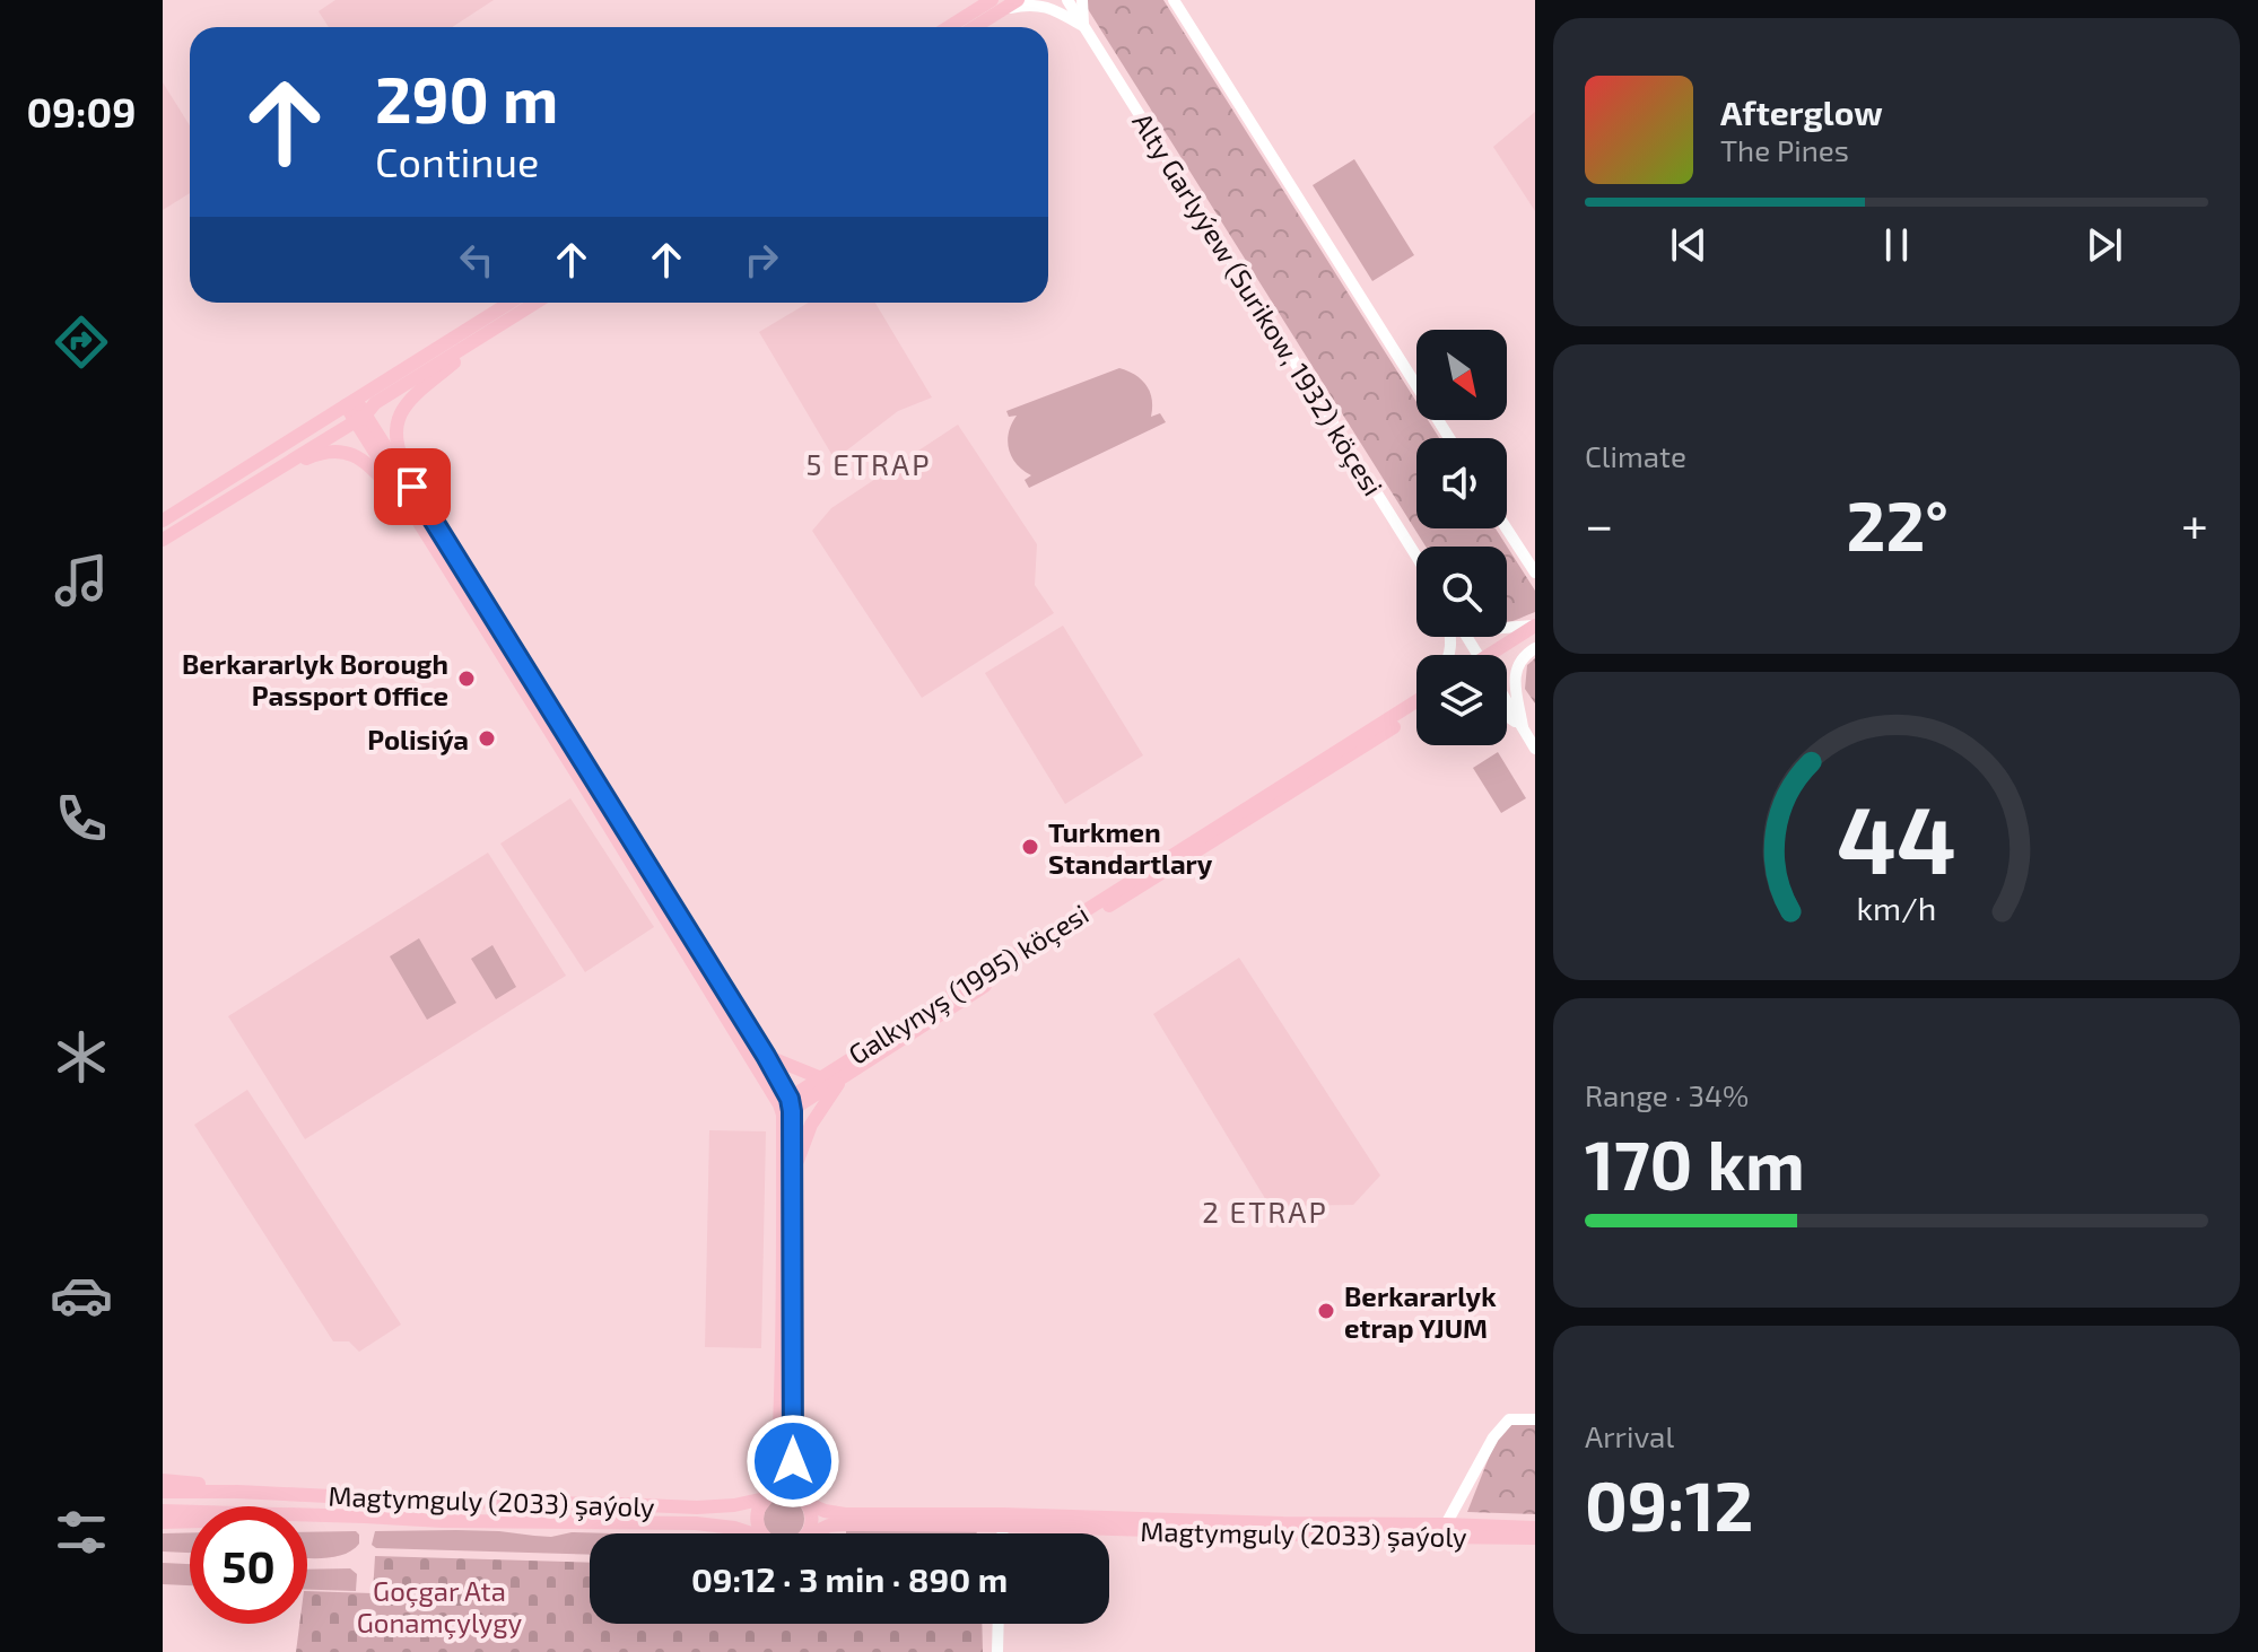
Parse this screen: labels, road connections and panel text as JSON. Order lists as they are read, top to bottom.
{
  "streets": {
    "main road": ["Galkynyş (1995) köçesi", "Magtymguly (2033) şaýoly"],
    "street": ["Alty Garlyýew (Surikow, 1932) köçesi"]
  },
  "districts": ["5 ETRAP", "2 ETRAP"],
  "parks": ["Goçgar Ata Gonamçylygy"],
  "places": [
    "Berkararlyk Borough Passport Office",
    "Polisiýa",
    "Turkmen Standartlary",
    "Berkararlyk etrap YJUM"
  ],
  "north": "bottom right",
  "page": {
    "tabs": "09:09",
    "turn": ["290 m", "Continue"],
    "song": ["Afterglow", "The Pines"],
    "tile": [
      "Climate",
      ["Range · 34%", "170 km"],
      ["Arrival", "09:12"]
    ],
    "heat": ["−", "22°", "+"],
    "limit": "50",
    "trip": "09:12 · 3 min · 890 m",
    "gauge": ["44", "km/h"]
  }
}
